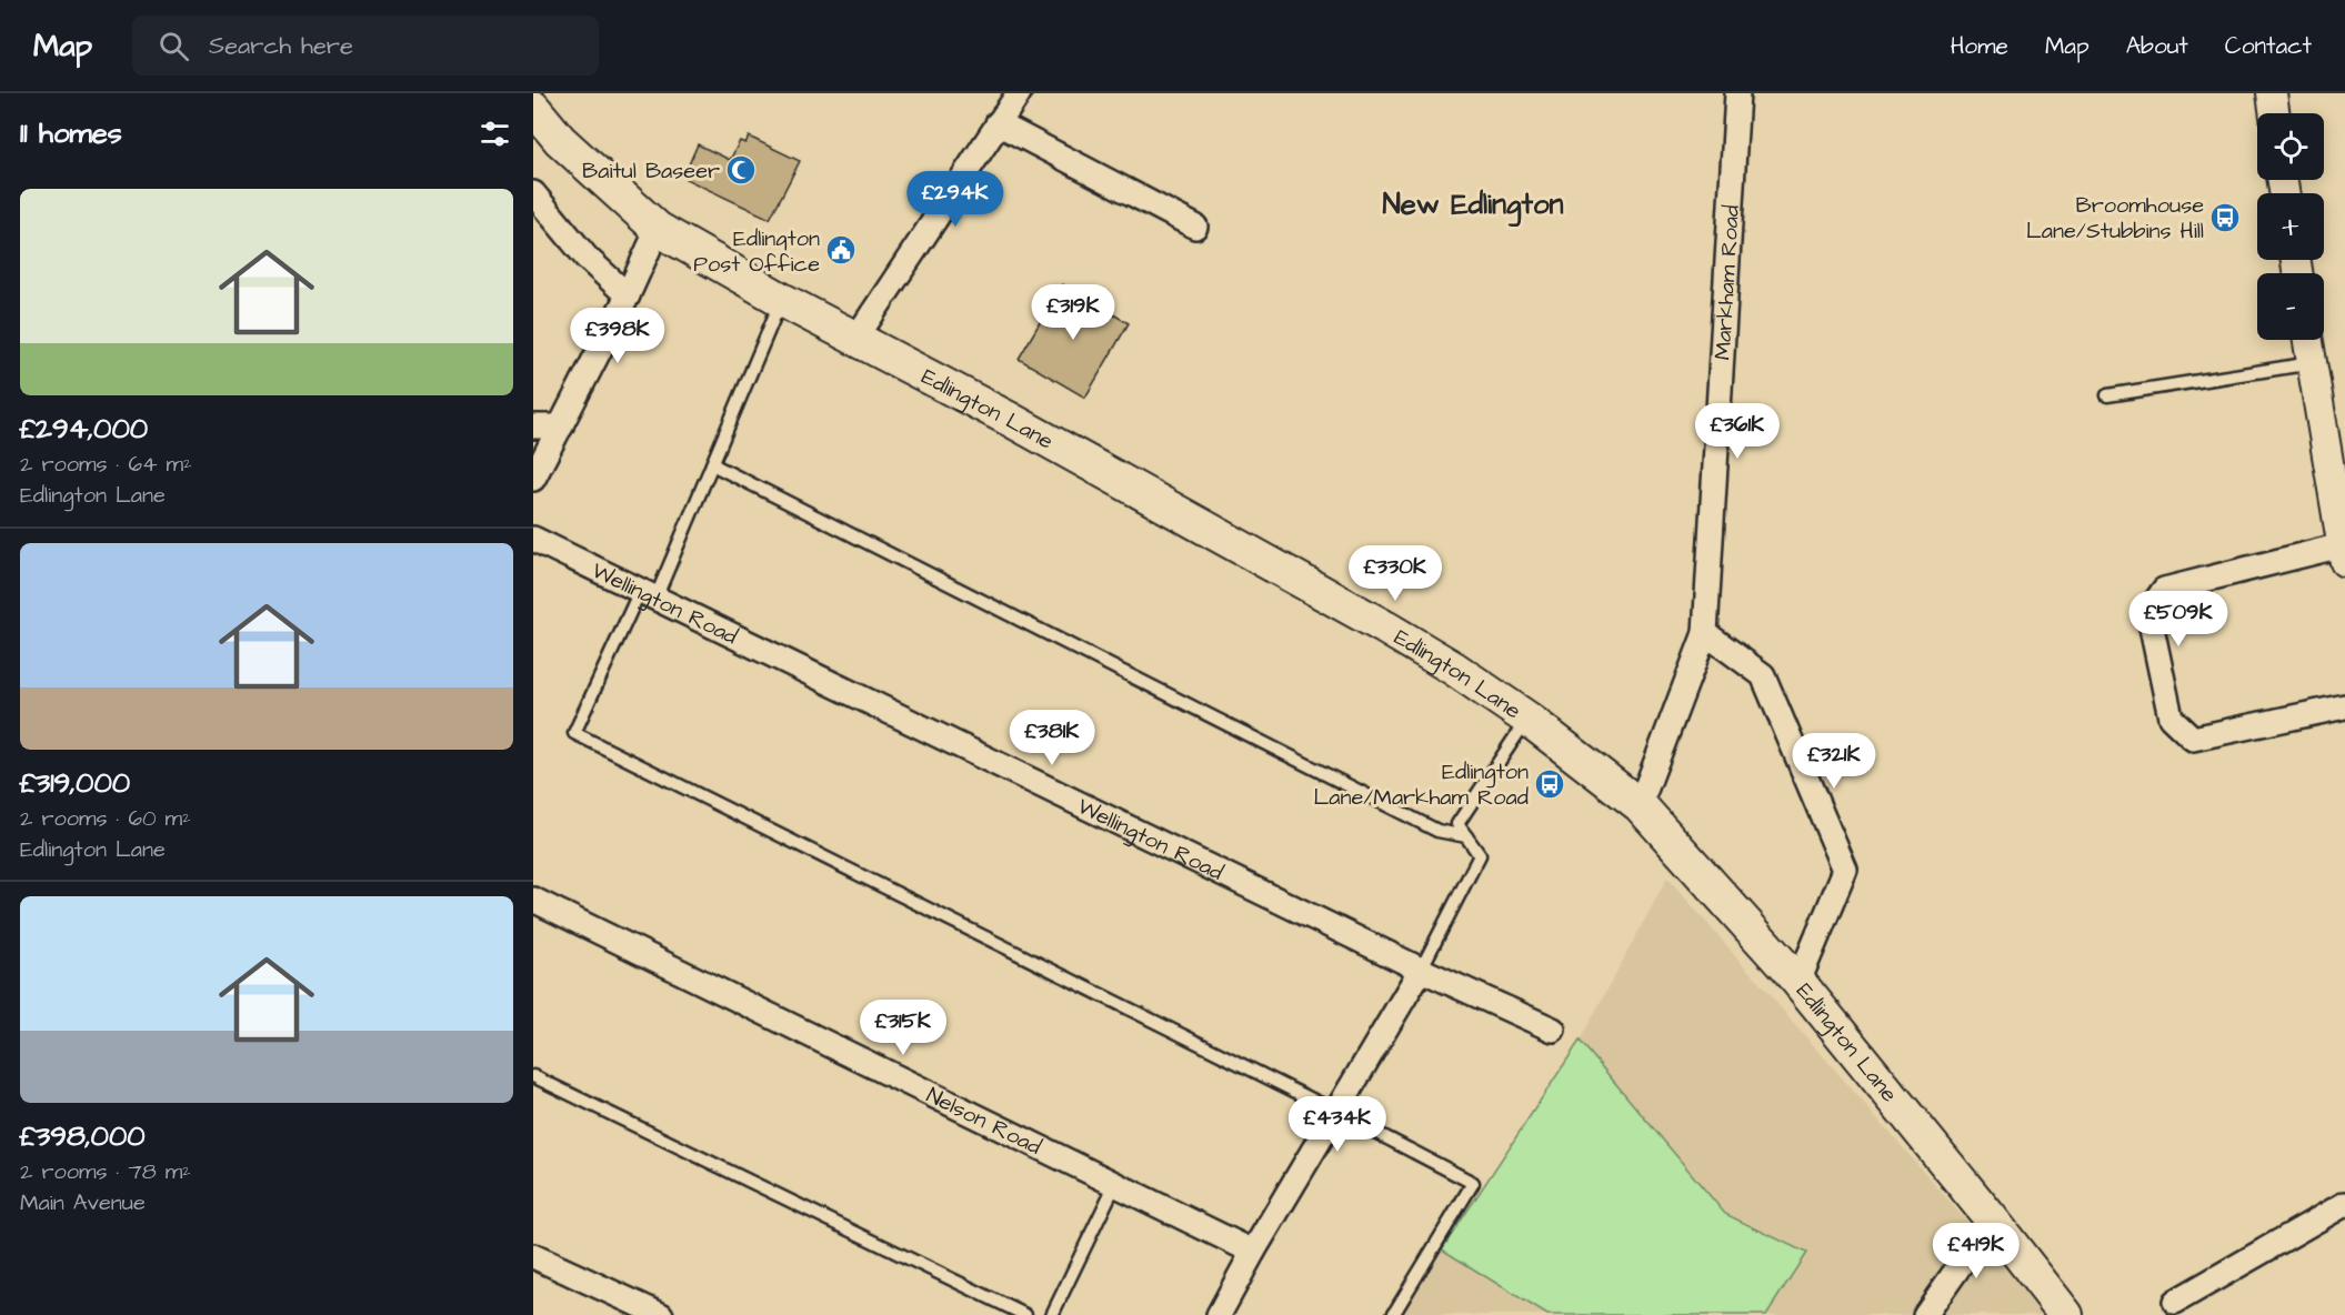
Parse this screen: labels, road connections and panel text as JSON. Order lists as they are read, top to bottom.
{
  "streets": {
    "main road": ["Edlington Lane"],
    "street": ["Markham Road", "Wellington Road", "Nelson Road"]
  },
  "crossings": [
    ["Markham Road", "Edlington Lane"]
  ],
  "districts": ["New Edlington"],
  "places": {
    "mosque": ["Baitul Baseer"],
    "bus stop": ["Broomhouse Lane/Stubbins Hill", "Edlington Lane/Markham Road"],
    "public building": ["Edlington Post Office"]
  },
  "page": {
    "header": "Map",
    "search": "Search here",
    "nav": [
      "Home",
      "Map",
      "About",
      "Contact"
    ],
    "heading": "11 homes",
    "map_buttons": ["+", "−"],
    "price": [
      "£294K",
      "£319K",
      "£398K",
      "£361K",
      "£330K",
      "£509K",
      "£381K",
      "£321K",
      "£315K",
      "£434K",
      "£419K"
    ],
    "list": [
      {
        "name": "£294,000",
        "note": "2 rooms · 64 m² · Edlington Lane"
      },
      {
        "name": "£319,000",
        "note": "2 rooms · 60 m² · Edlington Lane"
      },
      {
        "name": "£398,000",
        "note": "2 rooms · 78 m² · Main Avenue"
      }
    ]
  }
}
